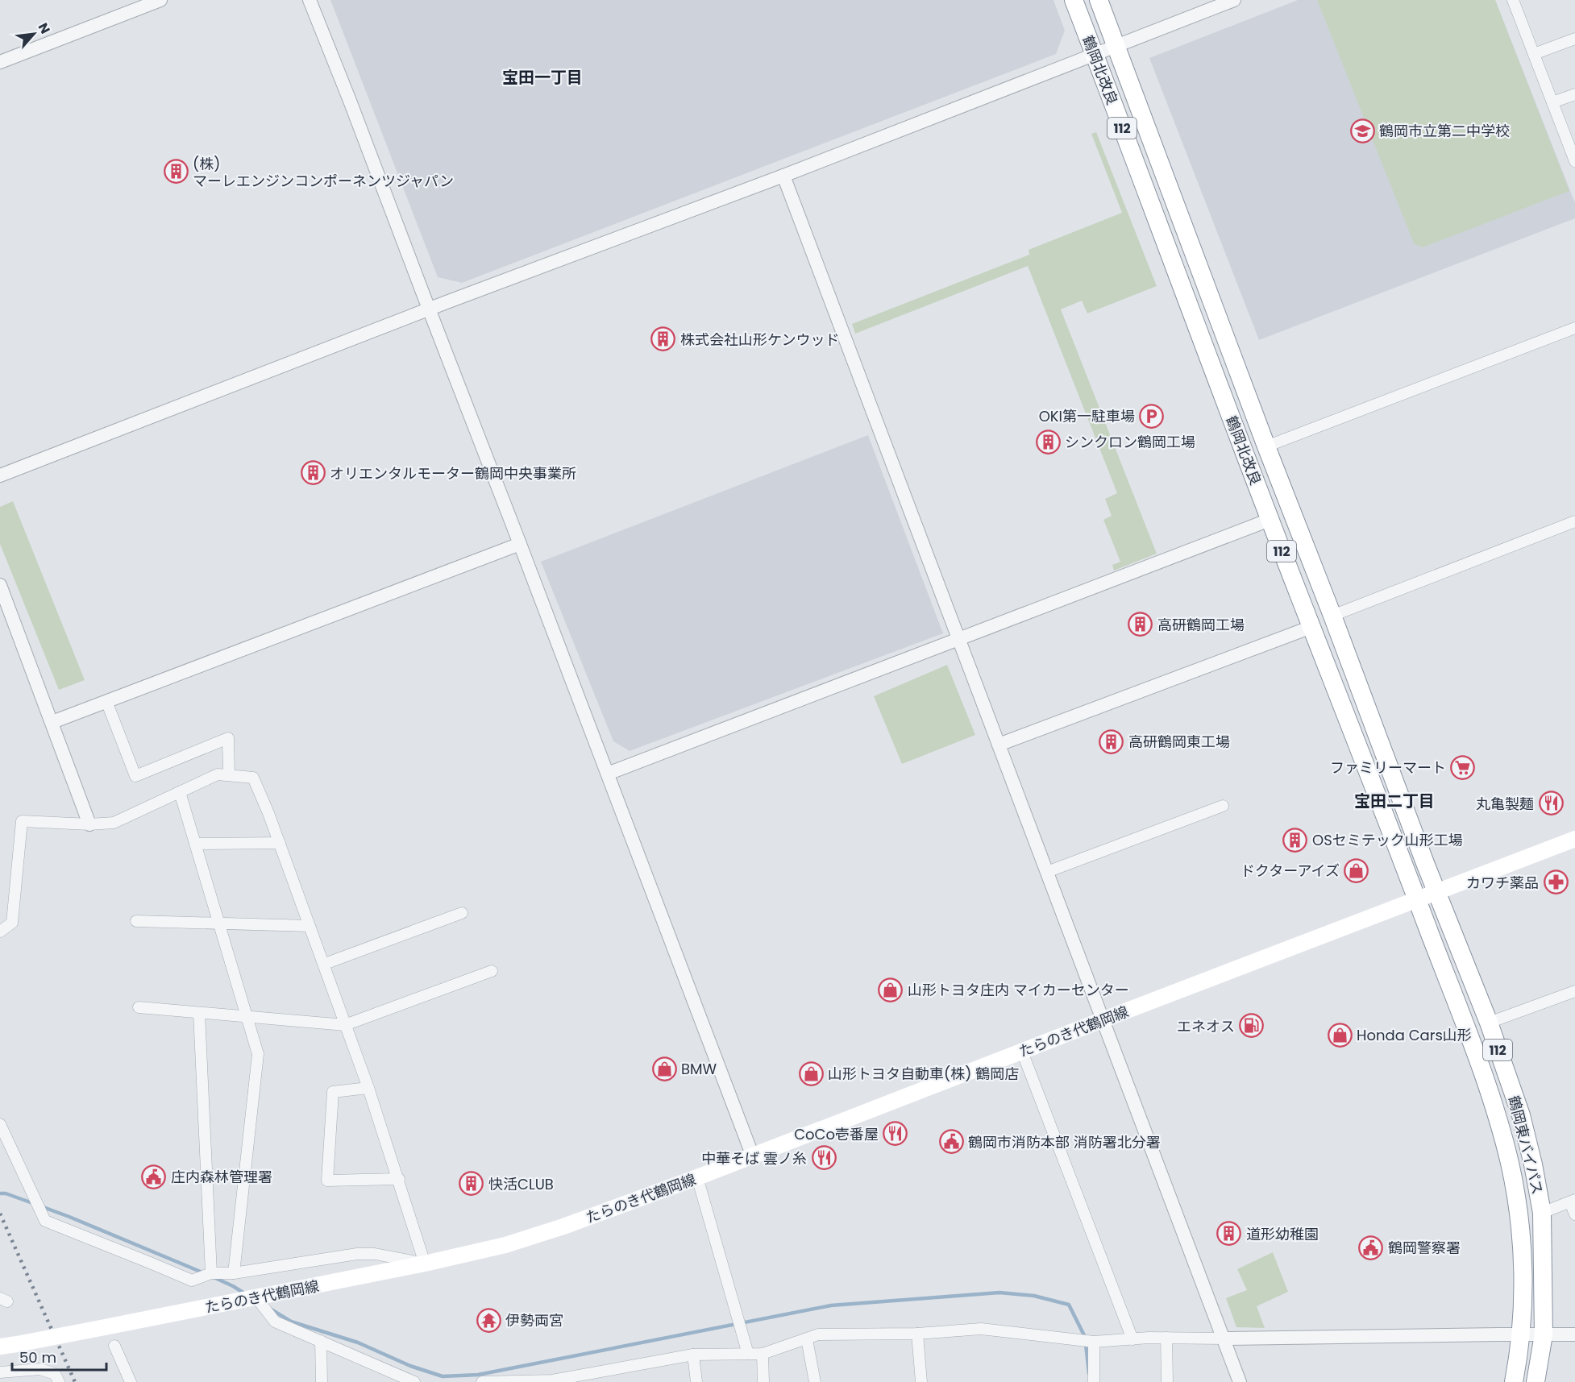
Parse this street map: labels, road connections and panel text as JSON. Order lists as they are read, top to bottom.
{
  "streets": {
    "highway": ["鶴岡北改良", "112", "鶴岡東バイパス"],
    "main road": ["たらのき代鶴岡線"]
  },
  "crossings": [
    ["鶴岡北改良", "たらのき代鶴岡線"],
    ["鶴岡北改良", "鶴岡東バイパス"],
    ["たらのき代鶴岡線", "鶴岡東バイパス"]
  ],
  "districts": ["宝田一丁目", "宝田二丁目"],
  "places": {
    "school or university": ["鶴岡市立第二中学校"],
    "building": [
      "(株) マーレエンジンコンポーネンツジャパン",
      "株式会社山形ケンウッド",
      "シンクロン鶴岡工場",
      "オリエンタルモーター鶴岡中央事業所",
      "高研鶴岡工場",
      "高研鶴岡東工場",
      "OSセミテック山形工場",
      "快活CLUB",
      "道形幼稚園"
    ],
    "parking": ["OKI第一駐車場"],
    "supermarket": ["ファミリーマート"],
    "restaurant": ["丸亀製麺", "CoCo壱番屋", "中華そば 雲ノ糸"],
    "shop": [
      "ドクターアイズ",
      "山形トヨタ庄内 マイカーセンター",
      "Honda Cars山形",
      "BMW",
      "山形トヨタ自動車(株) 鶴岡店"
    ],
    "pharmacy": ["カワチ薬品"],
    "fuel station": ["エネオス"],
    "public building": ["鶴岡市消防本部 消防署北分署", "庄内森林管理署", "鶴岡警察署"],
    "temple": ["伊勢両宮"]
  },
  "scale_bar": "50 m",
  "north": "top right"
}
